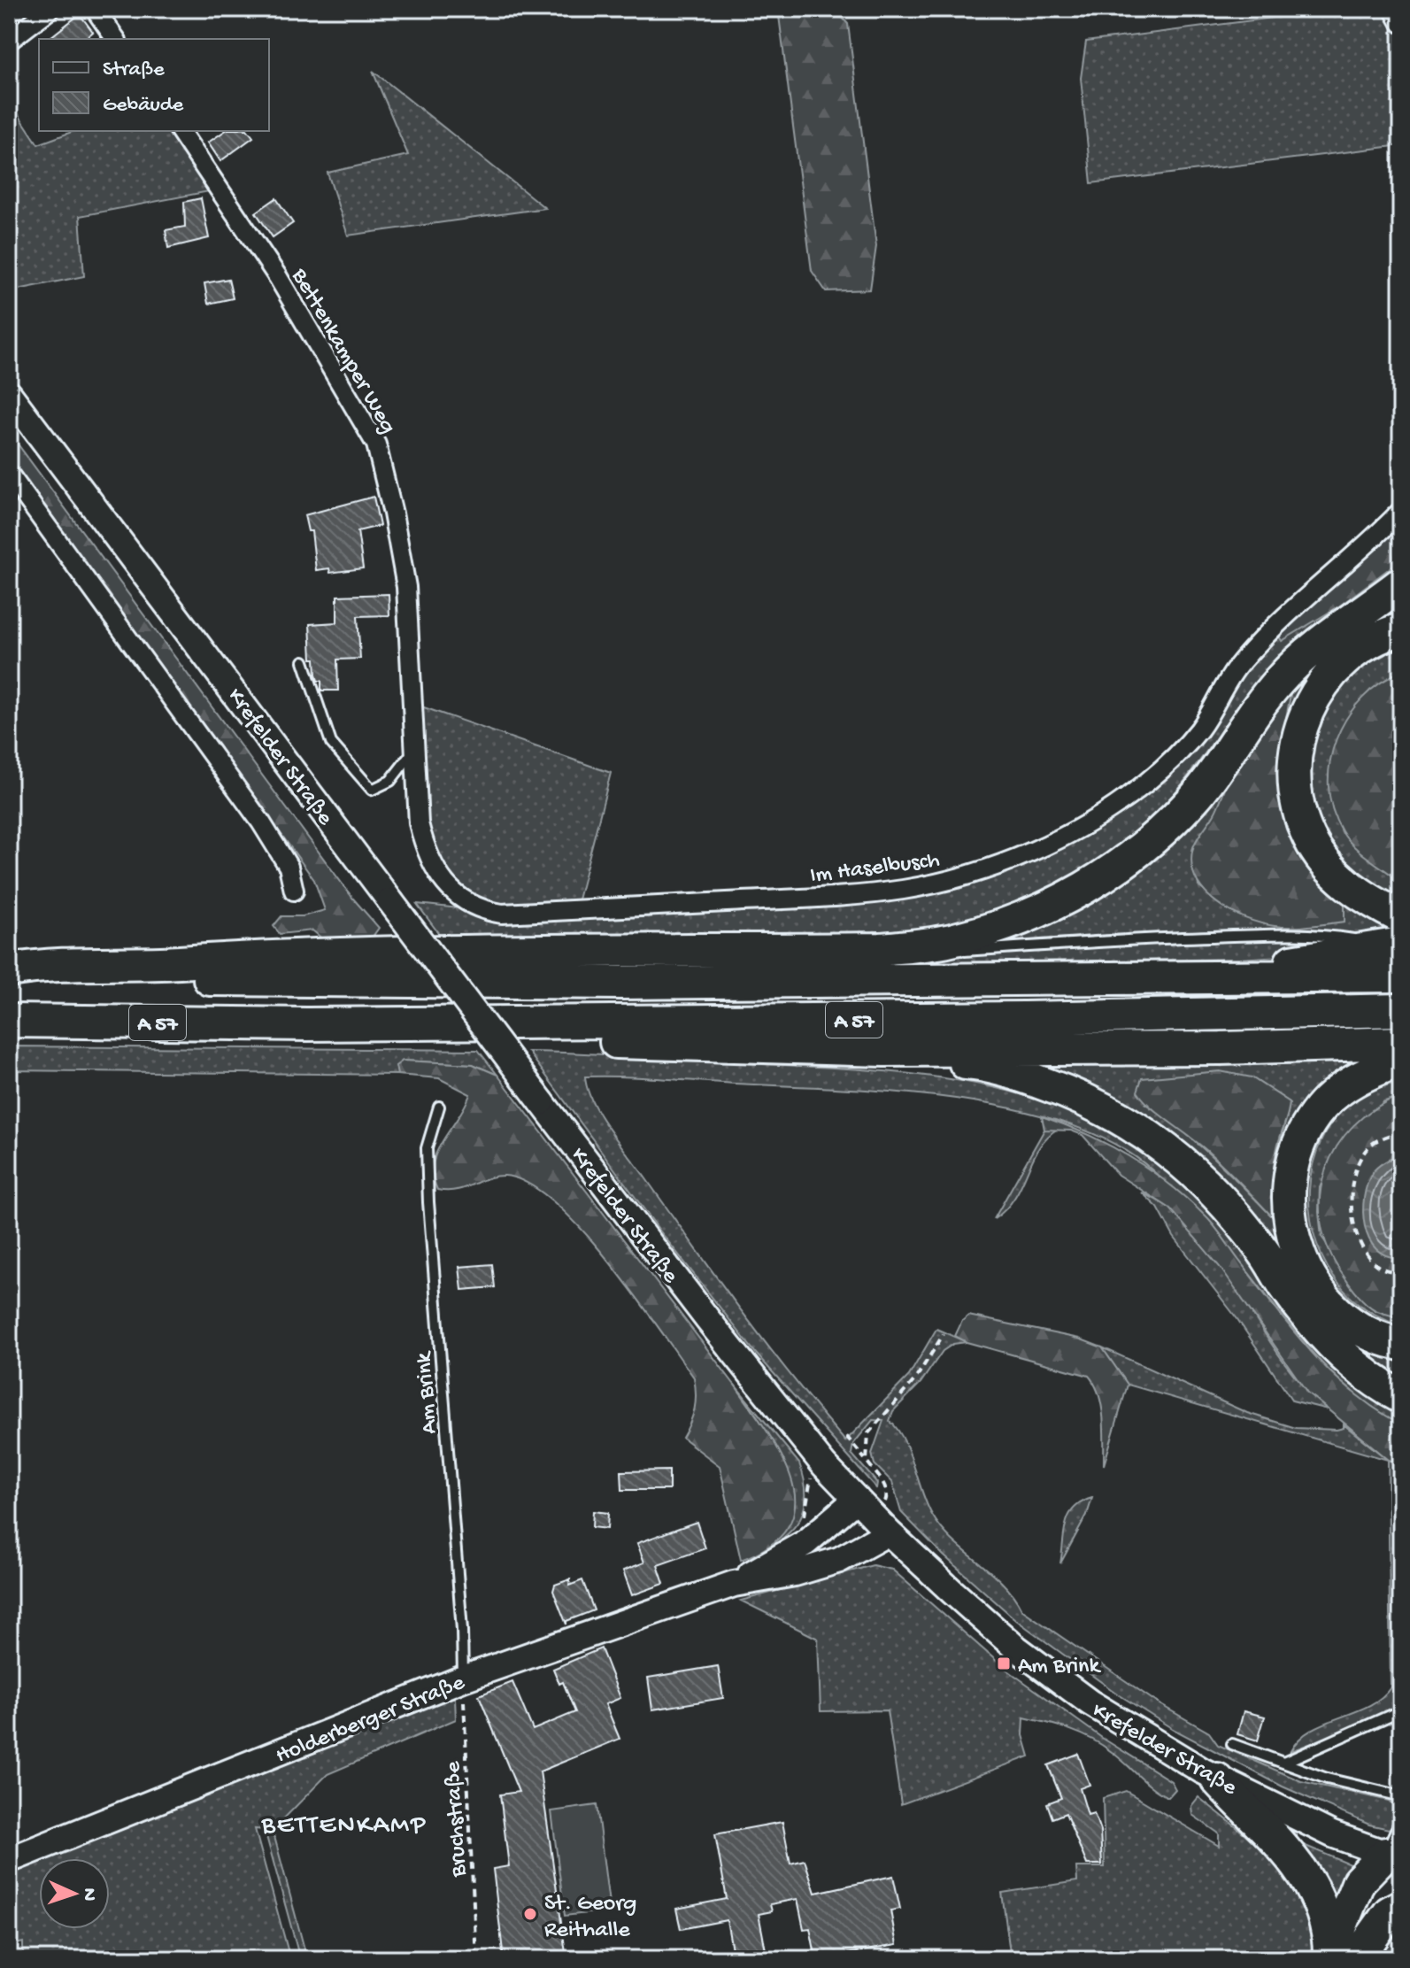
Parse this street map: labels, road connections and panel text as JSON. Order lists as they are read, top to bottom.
{
  "streets": {
    "highway": ["A 57"],
    "main road": ["Krefelder Straße", "Holderberger Straße"],
    "street": ["Bettenkamper Weg", "Im Haselbusch"],
    "lane": ["Am Brink"],
    "path": ["Bruchstraße"]
  },
  "crossings": [
    ["Bettenkamper Weg", "Im Haselbusch"],
    ["Krefelder Straße", "Holderberger Straße"],
    ["Am Brink", "Holderberger Straße"],
    ["Am Brink", "Bruchstraße"],
    ["Holderberger Straße", "Bruchstraße"]
  ],
  "districts": ["BETTENKAMP"],
  "places": {
    "transit": ["Am Brink"],
    "other": ["St. Georg Reithalle"]
  },
  "legend": ["Straße", "Gebäude"],
  "north": "right"
}
